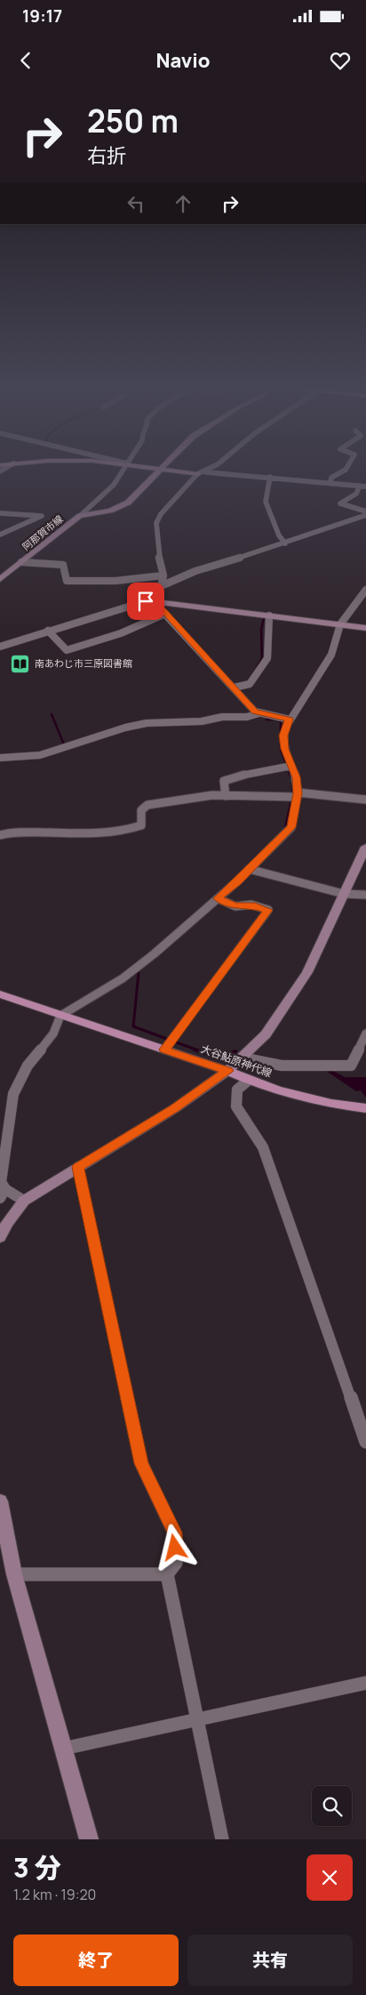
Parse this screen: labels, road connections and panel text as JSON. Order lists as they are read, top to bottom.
{
  "streets": {
    "main road": ["大谷鮎原神代線"],
    "street": ["阿那賀市線"]
  },
  "places": {
    "library": ["南あわじ市三原図書館"]
  },
  "page": {
    "status": "19:17",
    "header": "Navio",
    "turn": ["250 m", "右折"],
    "heading": ["3 分", "1.2 km · 19:20"],
    "buttons": ["終了", "共有"]
  }
}
